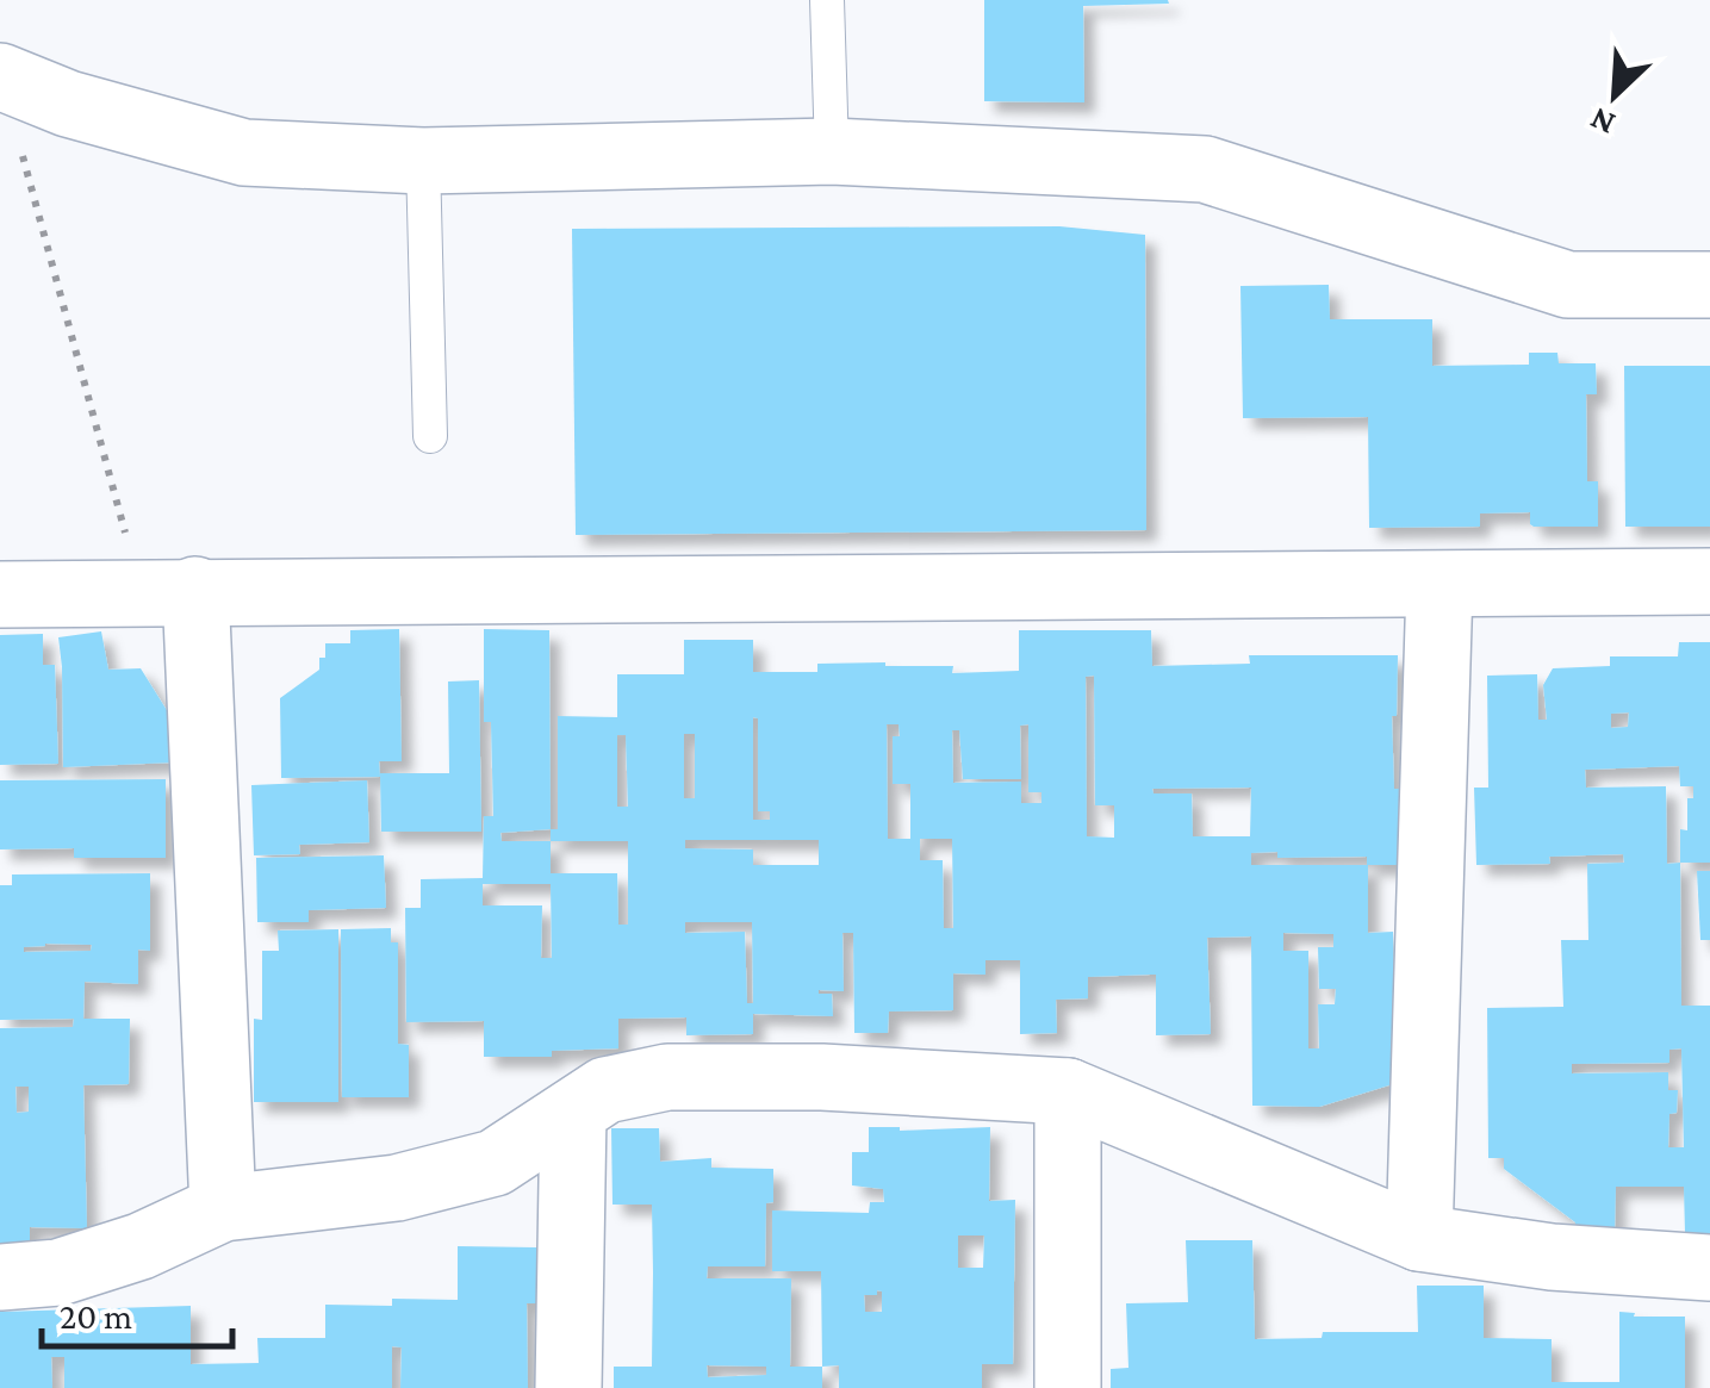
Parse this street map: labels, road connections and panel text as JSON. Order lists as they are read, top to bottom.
{
  "scale_bar": "20 m",
  "north": "bottom left"
}
